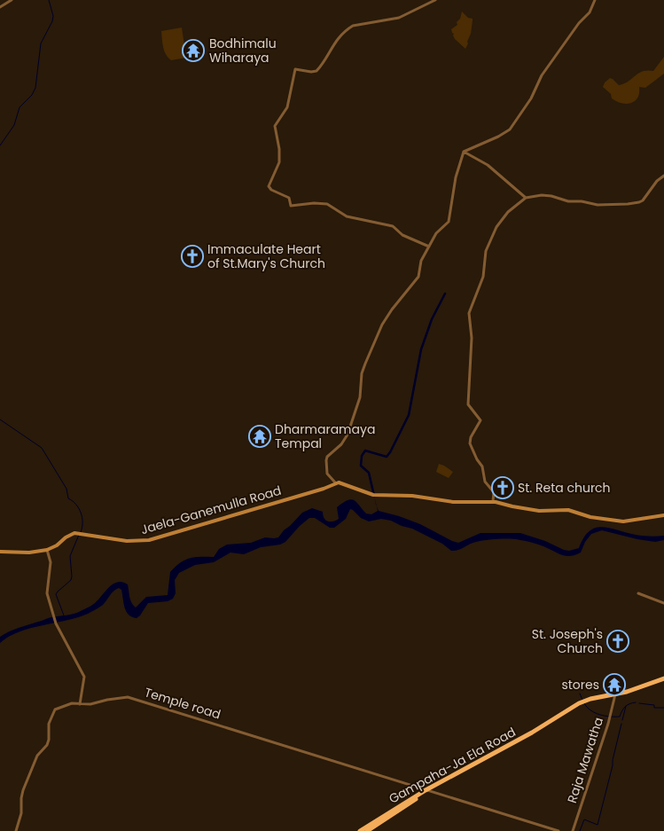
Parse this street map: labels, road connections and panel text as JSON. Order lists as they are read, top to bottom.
{
  "streets": {
    "highway": ["Gampaha-Ja Ela Road"],
    "main road": ["Jaela-Ganemulla Road"],
    "street": ["Temple road", "Raja Mawatha"]
  },
  "crossings": [
    ["Temple road", "Gampaha-Ja Ela Road"],
    ["Raja Mawatha", "Gampaha-Ja Ela Road"]
  ],
  "places": {
    "temple": ["Bodhimalu Wiharaya", "Dharmaramaya Tempal", "stores"],
    "church": ["Immaculate Heart of St.Mary's Church", "St. Reta church", "St. Joseph's Church"]
  }
}
